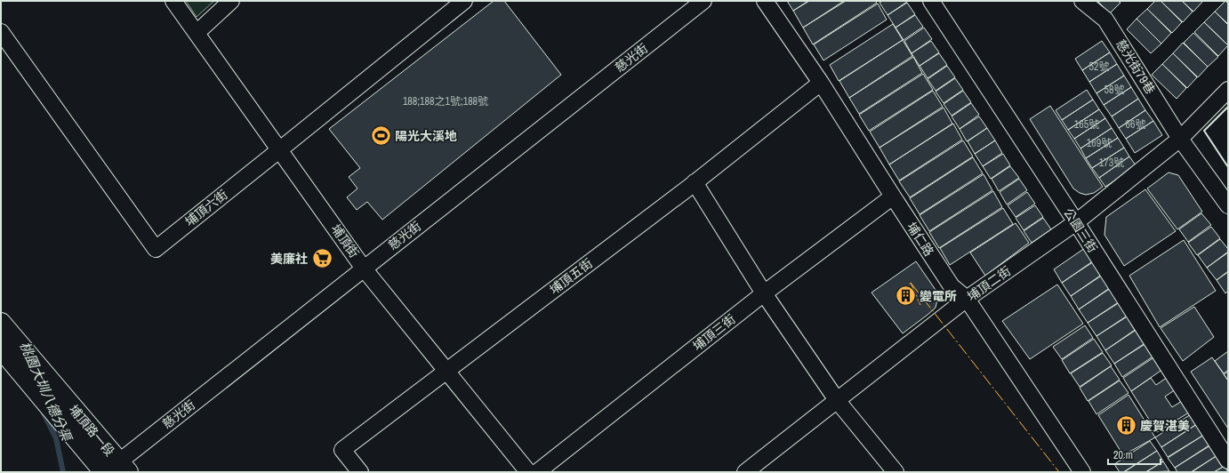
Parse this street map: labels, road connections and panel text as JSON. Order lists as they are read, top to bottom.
{
  "streets": {
    "street": [
      "慈光街",
      "慈光街79巷",
      "埔頂六街",
      "公園三街",
      "埔仁路",
      "埔頂街",
      "埔頂五街",
      "埔頂二街",
      "埔頂三街",
      "埔頂路一段"
    ]
  },
  "crossings": [
    ["慈光街", "埔頂街"],
    ["慈光街", "埔頂路一段"],
    ["慈光街79巷", "埔頂二街"],
    ["埔頂六街", "埔頂街"],
    ["公園三街", "埔頂二街"],
    ["埔仁路", "埔頂五街"],
    ["埔仁路", "埔頂二街"],
    ["埔仁路", "埔頂三街"],
    ["埔頂街", "埔頂五街"]
  ],
  "water": ["桃園大圳八德分渠"],
  "places": {
    "sports": ["陽光大溪地"],
    "supermarket": ["美廉社"],
    "building": ["變電所", "慶賀湛美"]
  },
  "house_numbers": [
    "52號",
    "58號",
    "188;188之1號;188號",
    "165號",
    "66號",
    "169號",
    "173號"
  ],
  "scale_bar": "20 m"
}
